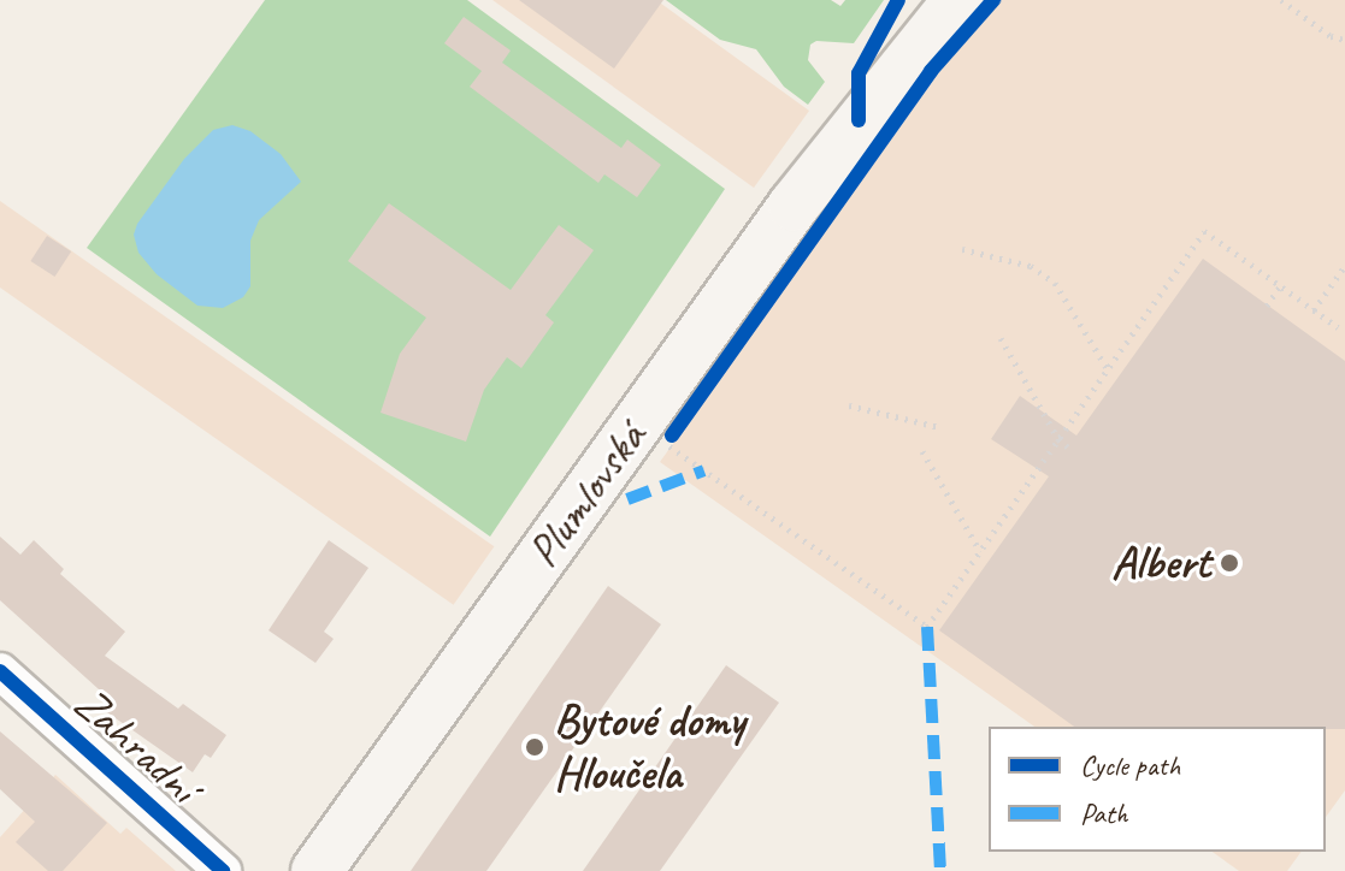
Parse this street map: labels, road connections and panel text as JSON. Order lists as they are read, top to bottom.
{
  "streets": {
    "main road": ["Plumlovská"],
    "street": ["Zahradní"]
  },
  "places": ["Albert", "Bytové domy Hloučela"],
  "legend": ["Cycle path", "Path"]
}
